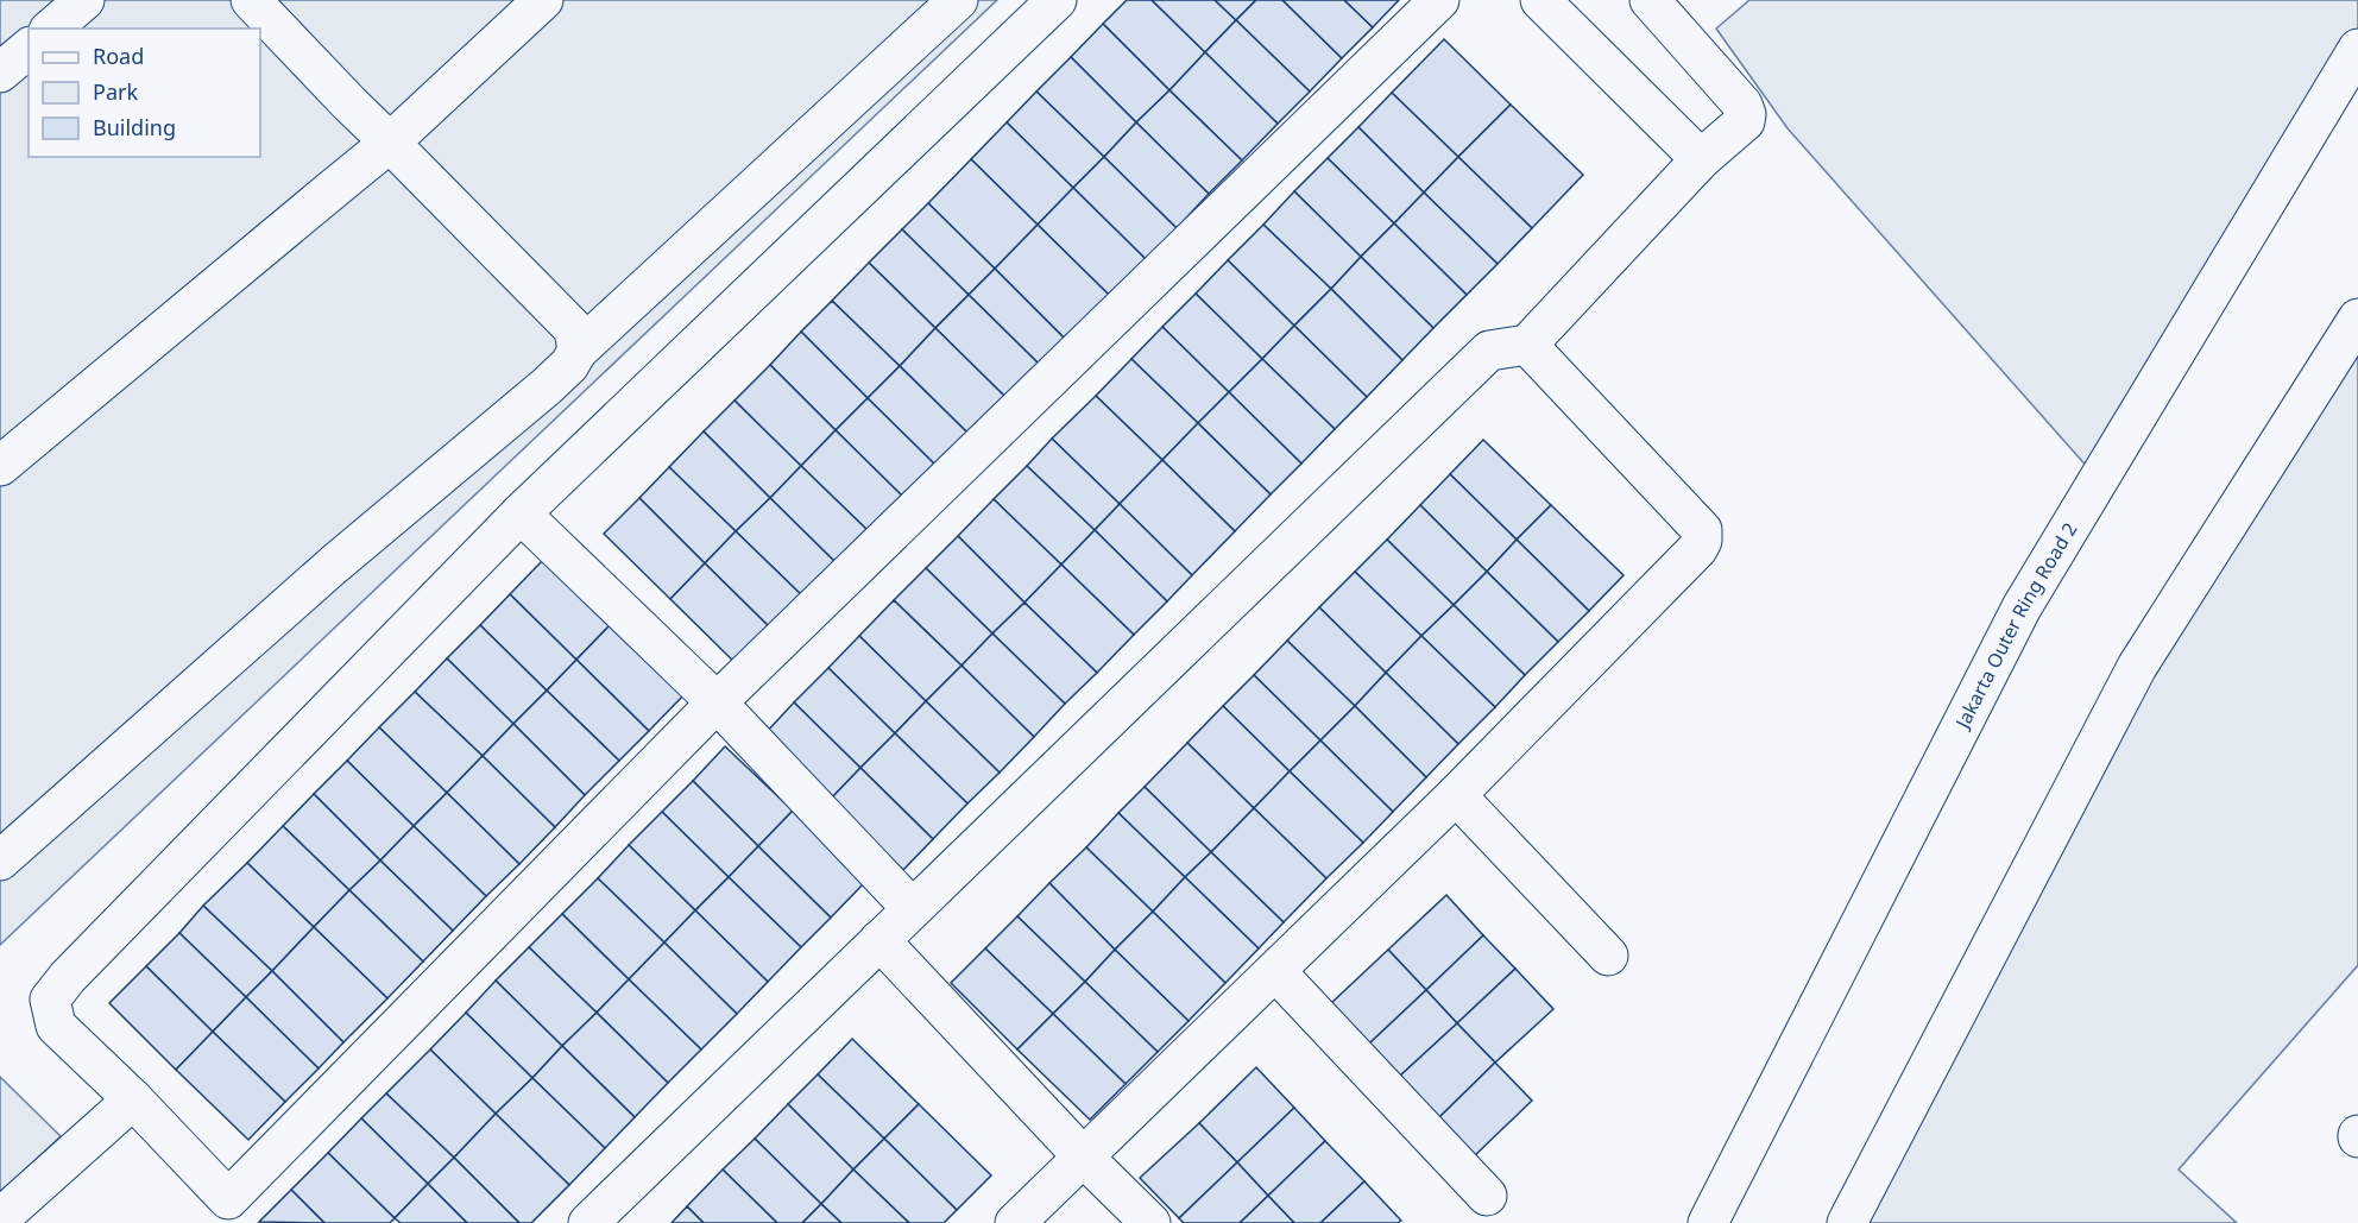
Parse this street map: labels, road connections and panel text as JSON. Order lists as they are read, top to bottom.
{
  "streets": {
    "main road": ["Jakarta Outer Ring Road 2"]
  },
  "legend": ["Road", "Park", "Building"]
}
